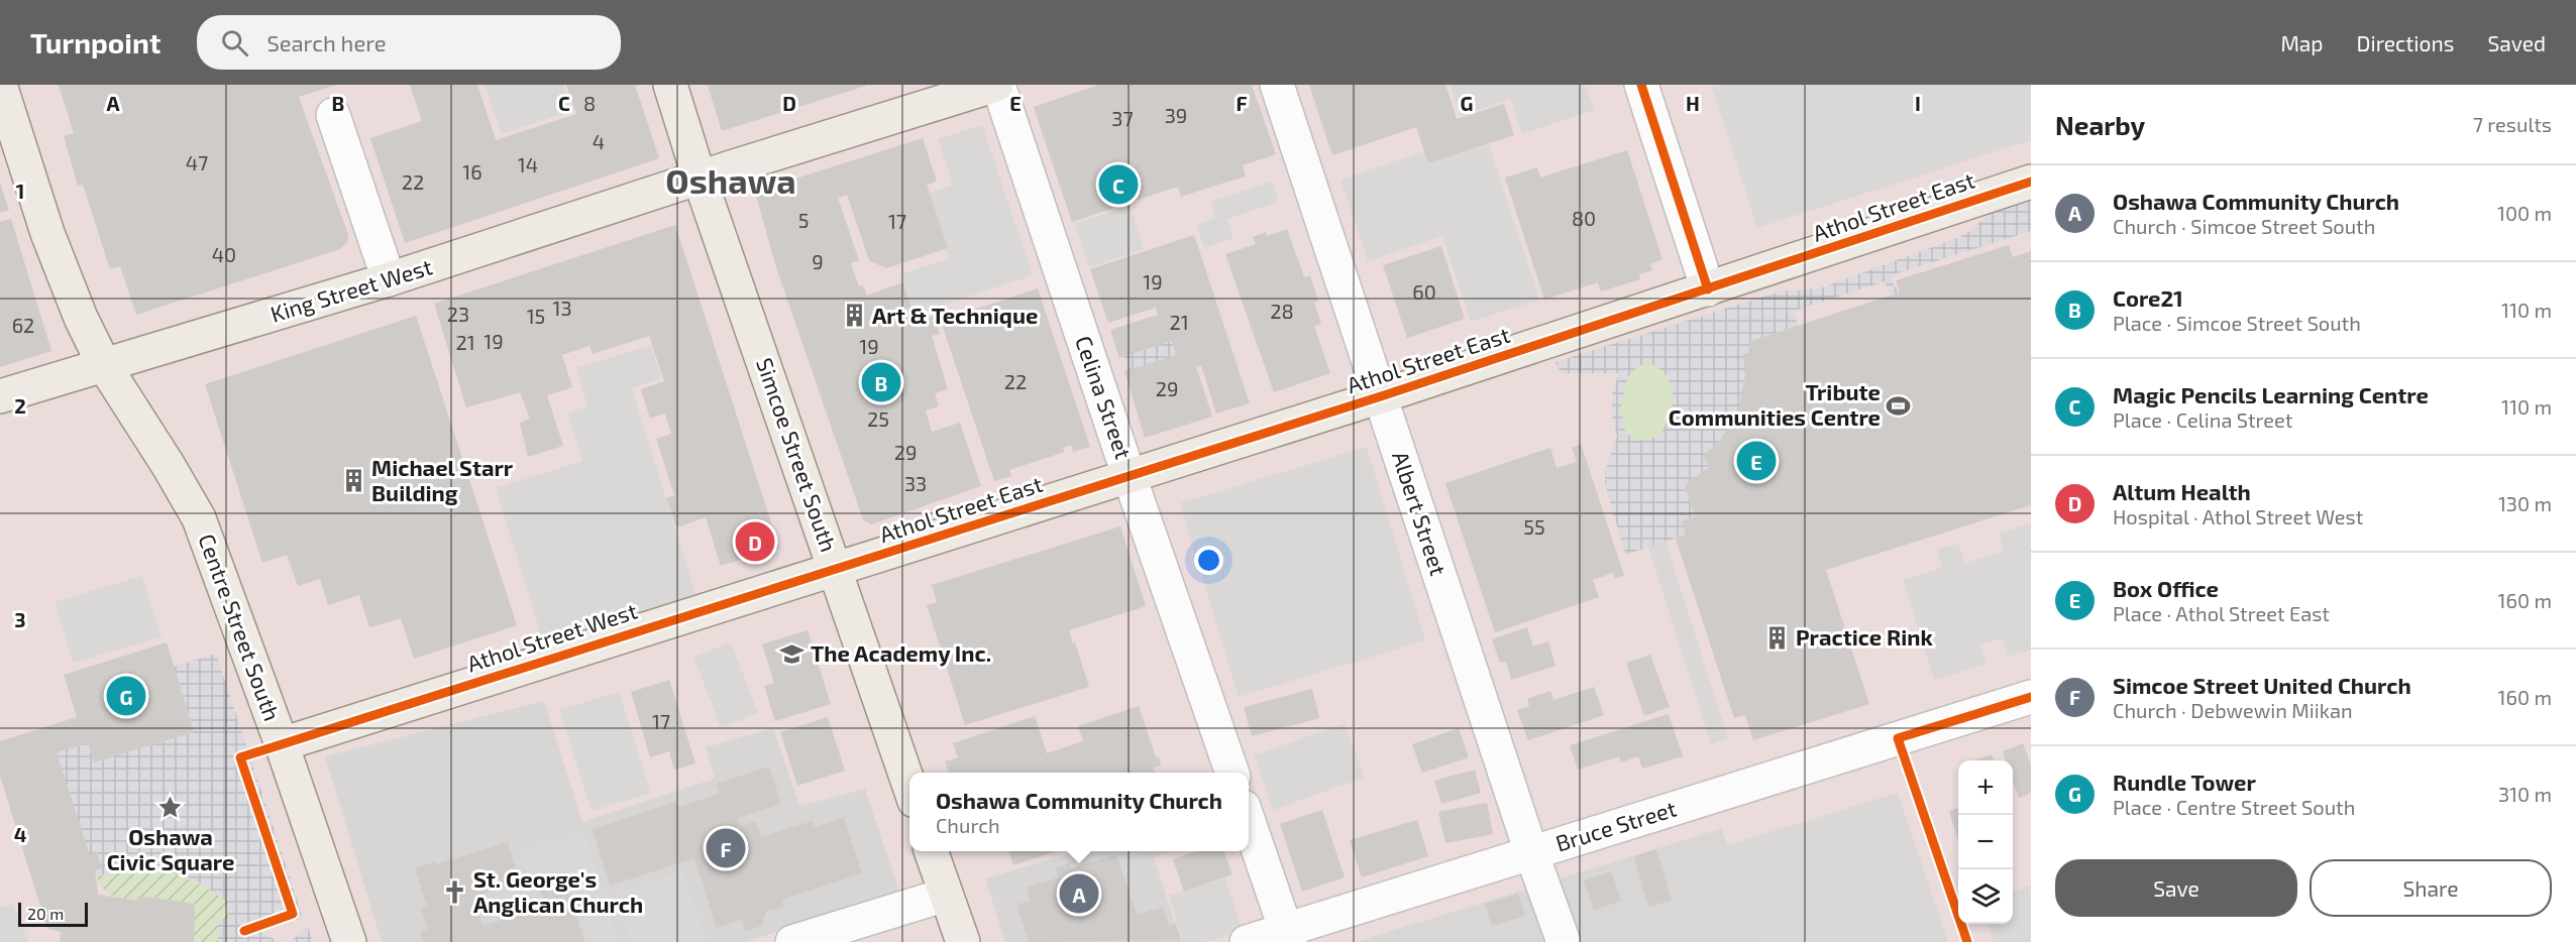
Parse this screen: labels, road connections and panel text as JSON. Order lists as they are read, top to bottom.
{
  "streets": {
    "main road": [
      "Athol Street East",
      "King Street West",
      "Simcoe Street South",
      "Centre Street South",
      "Athol Street West"
    ],
    "street": ["Celina Street", "Albert Street", "Bruce Street"]
  },
  "crossings": [
    ["Athol Street East", "Celina Street"],
    ["Athol Street East", "Simcoe Street South"],
    ["Athol Street East", "Albert Street"],
    ["Athol Street East", "Athol Street West"],
    ["King Street West", "Celina Street"],
    ["King Street West", "Simcoe Street South"],
    ["King Street West", "Centre Street South"],
    ["Simcoe Street South", "Athol Street West"],
    ["Albert Street", "Bruce Street"],
    ["Centre Street South", "Athol Street West"]
  ],
  "districts": ["Oshawa"],
  "places": {
    "building": ["Art & Technique", "Michael Starr Building", "Practice Rink"],
    "sports": ["Tribute Communities Centre"],
    "school or university": ["The Academy Inc."],
    "place": ["Oshawa Civic Square"],
    "church": ["St. George's Anglican Church"]
  },
  "house_numbers": [
    "8",
    "39",
    "37",
    "4",
    "47",
    "14",
    "16",
    "22",
    "80",
    "5",
    "17",
    "40",
    "9",
    "19",
    "60",
    "13",
    "28",
    "23",
    "15",
    "21",
    "62",
    "19",
    "21",
    "19",
    "22",
    "29",
    "25",
    "29",
    "33",
    "55",
    "17"
  ],
  "scale_bar": "20 m",
  "page": {
    "header": "Turnpoint",
    "search": "Search here",
    "nav": ["Map", "Directions", "Saved"],
    "heading": ["Nearby", "7 results"],
    "pins": [
      "C",
      "B",
      "E",
      "D",
      "G",
      "F",
      "A"
    ],
    "list": [
      {
        "mark": "A",
        "name": "Oshawa Community Church",
        "note": "Church · Simcoe Street South",
        "value": "100 m"
      },
      {
        "mark": "B",
        "name": "Core21",
        "note": "Place · Simcoe Street South",
        "value": "110 m"
      },
      {
        "mark": "C",
        "name": "Magic Pencils Learning Centre",
        "note": "Place · Celina Street",
        "value": "110 m"
      },
      {
        "mark": "D",
        "name": "Altum Health",
        "note": "Hospital · Athol Street West",
        "value": "130 m"
      },
      {
        "mark": "E",
        "name": "Box Office",
        "note": "Place · Athol Street East",
        "value": "160 m"
      },
      {
        "mark": "F",
        "name": "Simcoe Street United Church",
        "note": "Church · Debwewin Miikan",
        "value": "160 m"
      },
      {
        "mark": "G",
        "name": "Rundle Tower",
        "note": "Place · Centre Street South",
        "value": "310 m"
      }
    ],
    "map_buttons": ["+", "−"],
    "popup": ["Oshawa Community Church", "Church"],
    "buttons": ["Save", "Share"],
    "scale": "20 m"
  },
  "grid": {
    "columns": [
      "A",
      "B",
      "C",
      "D",
      "E",
      "F",
      "G",
      "H",
      "I"
    ],
    "rows": [
      "1",
      "2",
      "3",
      "4"
    ]
  }
}
